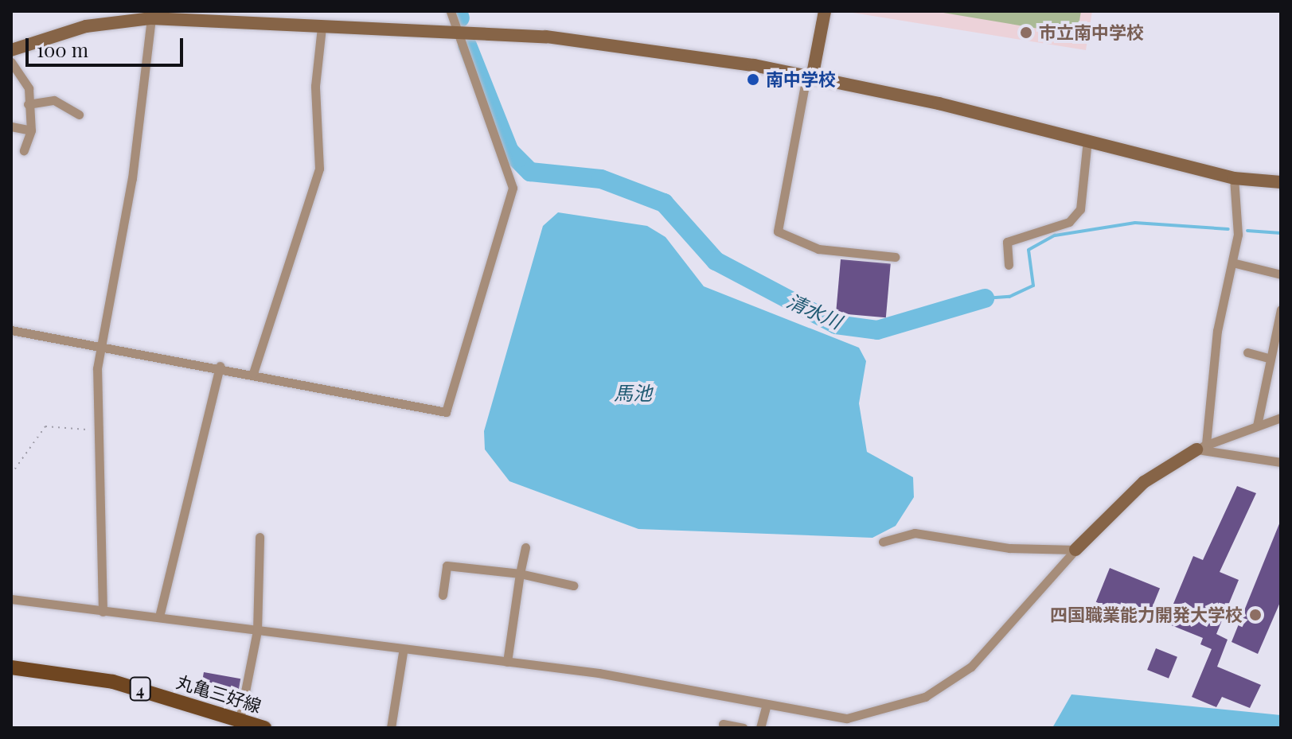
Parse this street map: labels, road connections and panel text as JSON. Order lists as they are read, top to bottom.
{
  "streets": {
    "main road": ["4", "丸亀三好線"]
  },
  "water": ["清水川", "馬池"],
  "places": ["市立南中学校", "南中学校", "四国職業能力開発大学校"],
  "scale_bar": "100 m"
}
